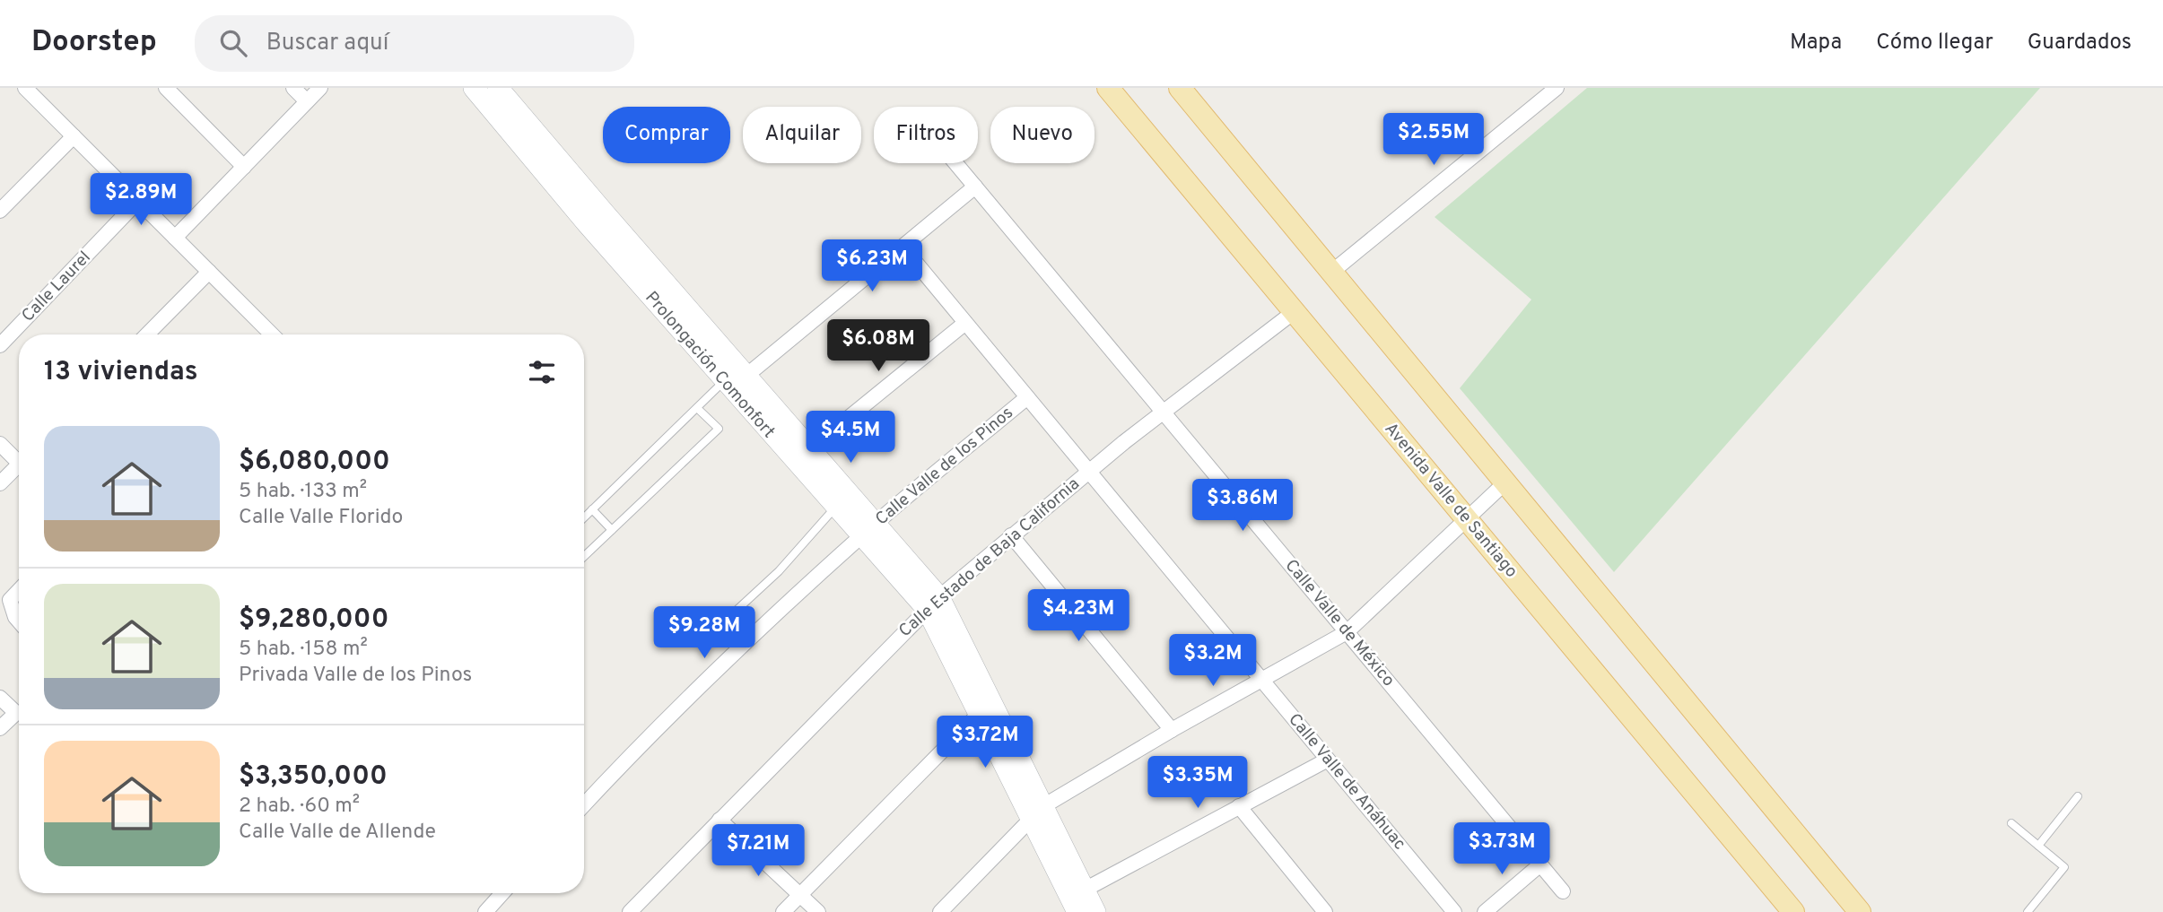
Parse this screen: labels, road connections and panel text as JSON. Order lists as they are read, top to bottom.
{
  "streets": {
    "main road": ["Avenida Valle de Santiago"],
    "street": [
      "Calle Laurel",
      "Prolongación Comonfort",
      "Calle Valle de los Pinos",
      "Calle Estado de Baja California",
      "Calle Valle de México",
      "Calle Valle de Anáhuac"
    ]
  },
  "crossings": [
    ["Prolongación Comonfort", "Calle Valle de los Pinos"],
    ["Prolongación Comonfort", "Calle Estado de Baja California"],
    ["Calle Valle de los Pinos", "Calle Valle de Anáhuac"],
    ["Avenida Valle de Santiago", "Calle Estado de Baja California"],
    ["Calle Estado de Baja California", "Calle Valle de México"],
    ["Calle Estado de Baja California", "Calle Valle de Anáhuac"]
  ],
  "page": {
    "header": "Doorstep",
    "search": "Buscar aquí",
    "nav": ["Mapa", "Cómo llegar", "Guardados"],
    "chip": [
      "Comprar",
      "Alquilar",
      "Filtros",
      "Nuevo"
    ],
    "price": [
      "$2.55M",
      "$2.89M",
      "$6.23M",
      "$6.08M",
      "$4.5M",
      "$3.86M",
      "$4.23M",
      "$9.28M",
      "$3.2M",
      "$3.72M",
      "$3.35M",
      "$3.73M",
      "$7.21M"
    ],
    "heading": "13 viviendas",
    "list": [
      {
        "name": "$6,080,000",
        "note": "5 hab. · 133 m² · Calle Valle Florido"
      },
      {
        "name": "$9,280,000",
        "note": "5 hab. · 158 m² · Privada Valle de los Pinos"
      },
      {
        "name": "$3,350,000",
        "note": "2 hab. · 60 m² · Calle Valle de Allende"
      }
    ]
  }
}
